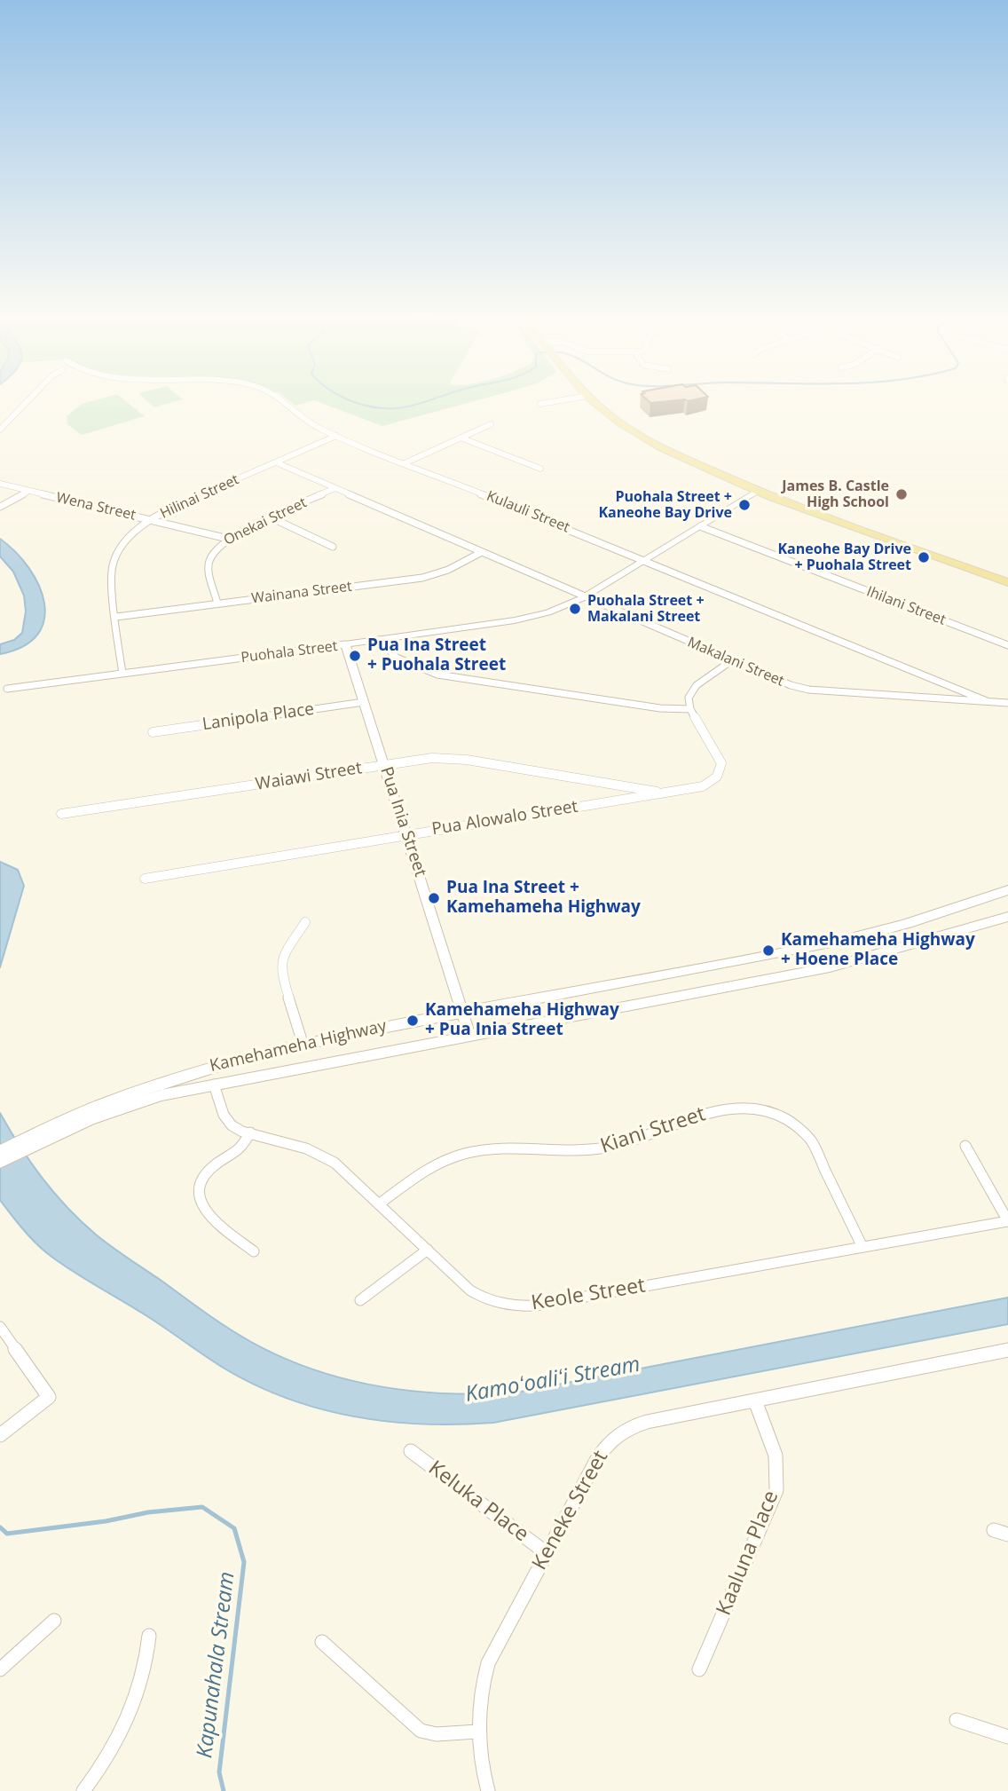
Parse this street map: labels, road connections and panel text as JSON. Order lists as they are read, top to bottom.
{
  "streets": {
    "main road": ["Kamehameha Highway"],
    "street": [
      "Hilinai Street",
      "Wena Street",
      "Kulauli Street",
      "Onekai Street",
      "Wainana Street",
      "Ihilani Street",
      "Puohala Street",
      "Makalani Street",
      "Lanipola Place",
      "Waiawi Street",
      "Pua Alowalo Street",
      "Pua Inia Street",
      "Kiani Street",
      "Keole Street",
      "Keluka Place",
      "Keneke Street",
      "Kaaluna Place"
    ]
  },
  "crossings": [
    ["Hilinai Street", "Wena Street"],
    ["Hilinai Street", "Kulauli Street"],
    ["Hilinai Street", "Wainana Street"],
    ["Hilinai Street", "Puohala Street"],
    ["Hilinai Street", "Makalani Street"],
    ["Wena Street", "Onekai Street"],
    ["Kulauli Street", "Puohala Street"],
    ["Kulauli Street", "Makalani Street"],
    ["Onekai Street", "Wainana Street"],
    ["Onekai Street", "Makalani Street"],
    ["Wainana Street", "Makalani Street"],
    ["Ihilani Street", "Puohala Street"],
    ["Puohala Street", "Makalani Street"],
    ["Puohala Street", "Pua Inia Street"],
    ["Lanipola Place", "Pua Inia Street"],
    ["Waiawi Street", "Pua Alowalo Street"],
    ["Waiawi Street", "Pua Inia Street"],
    ["Pua Alowalo Street", "Pua Inia Street"],
    ["Pua Inia Street", "Kamehameha Highway"],
    ["Kamehameha Highway", "Keole Street"],
    ["Kiani Street", "Keole Street"],
    ["Keluka Place", "Keneke Street"],
    ["Keneke Street", "Kaaluna Place"]
  ],
  "water": ["Kamoʻoaliʻi Stream", "Kapunahala Stream"],
  "places": [
    "James B. Castle High School",
    "Puohala Street + Kaneohe Bay Drive",
    "Kaneohe Bay Drive + Puohala Street",
    "Puohala Street + Makalani Street",
    "Pua Ina Street + Puohala Street",
    "Pua Ina Street + Kamehameha Highway",
    "Kamehameha Highway + Hoene Place",
    "Kamehameha Highway + Pua Inia Street"
  ]
}
